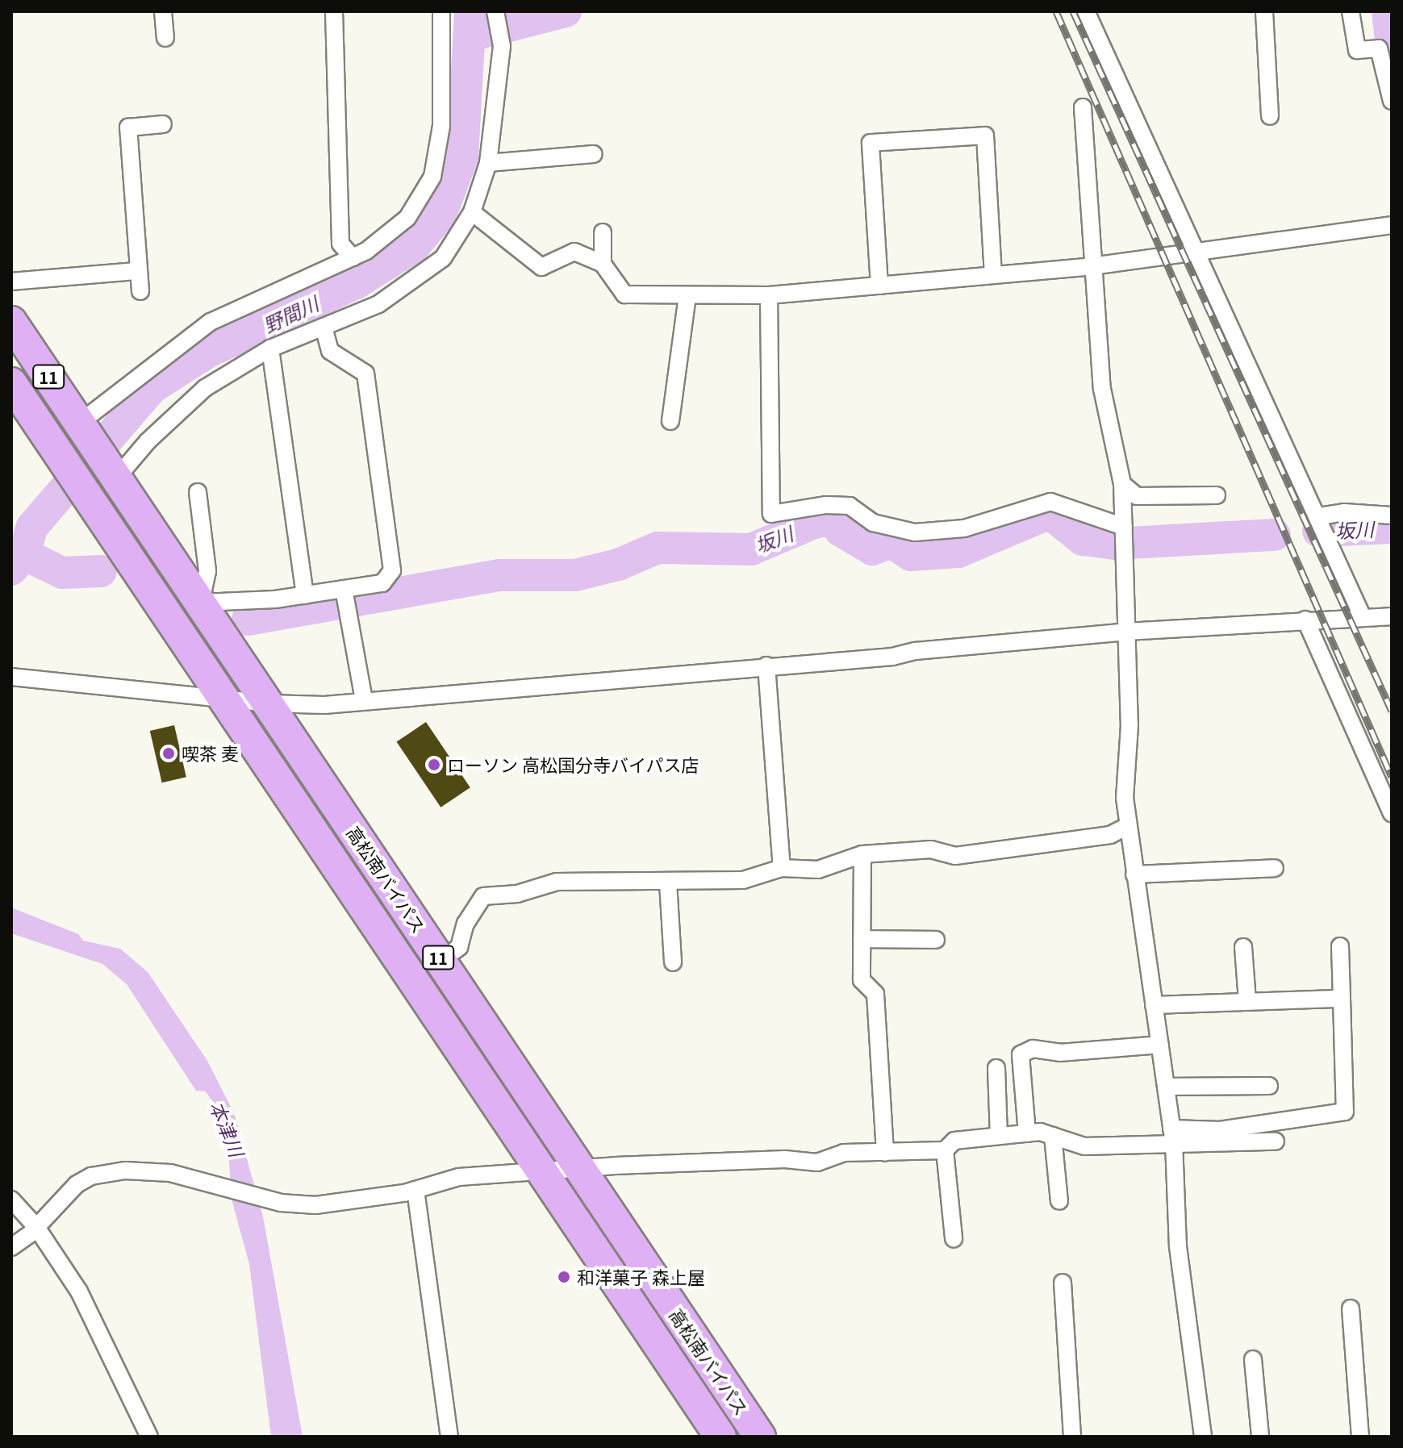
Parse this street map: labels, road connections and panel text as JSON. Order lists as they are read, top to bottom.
{
  "streets": {
    "highway": ["11", "高松南バイパス"]
  },
  "water": ["野間川", "坂川", "本津川"],
  "places": ["喫茶 麦", "ローソン 高松国分寺バイパス店", "和洋菓子 森上屋"]
}
